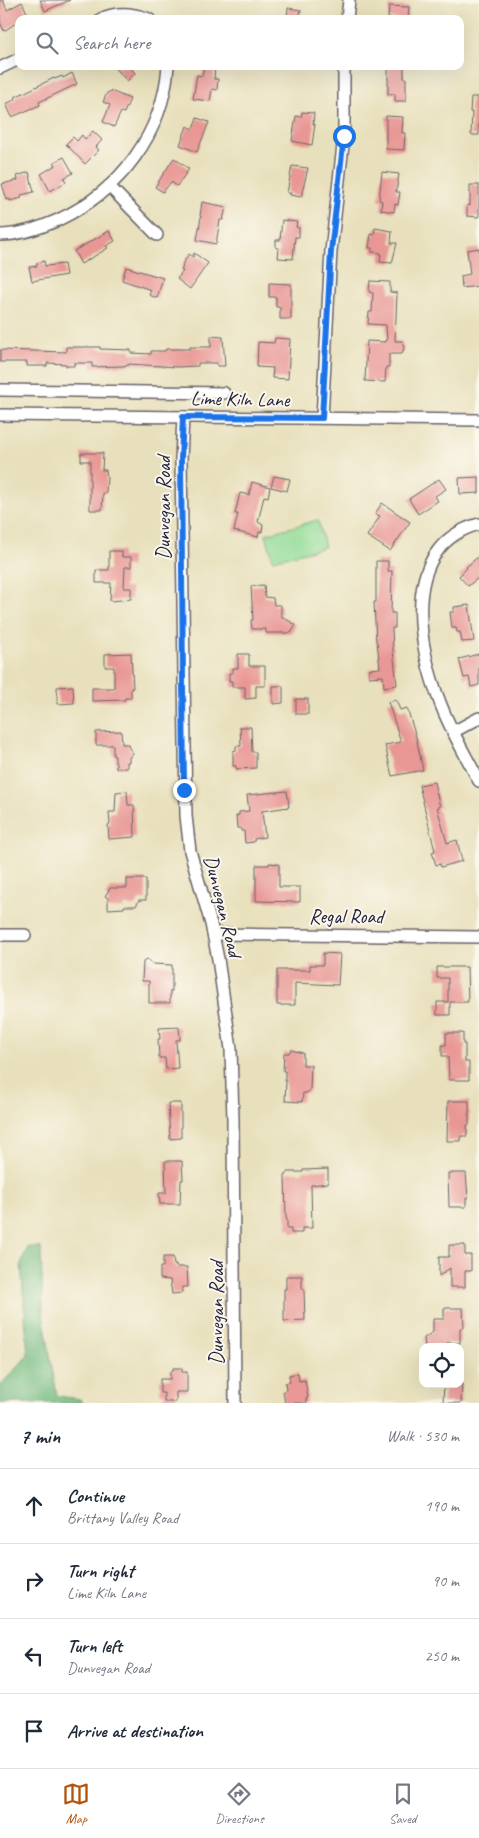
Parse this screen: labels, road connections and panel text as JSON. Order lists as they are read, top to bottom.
{
  "streets": {
    "street": ["Lime Kiln Lane", "Dunvegan Road", "Regal Road"]
  },
  "crossings": [
    ["Lime Kiln Lane", "Dunvegan Road"],
    ["Dunvegan Road", "Regal Road"]
  ],
  "page": {
    "search": "Search here",
    "heading": ["7 min", "Walk · 530 m"],
    "list": [
      ["Continue", "Brittany Valley Road", "190 m"],
      ["Turn right", "Lime Kiln Lane", "90 m"],
      ["Turn left", "Dunvegan Road", "250 m"],
      "Arrive at destination"
    ],
    "nav": ["Map", "Directions", "Saved"]
  }
}
